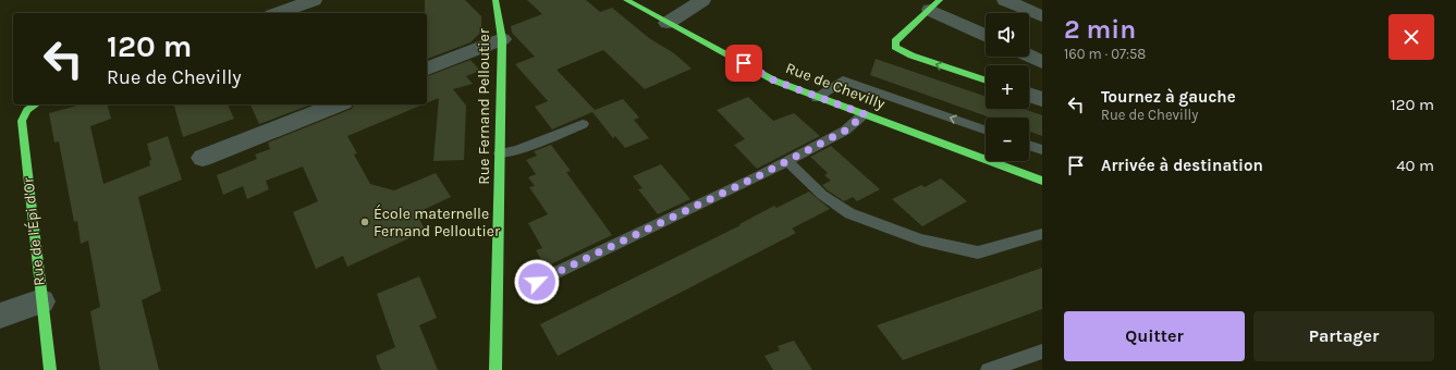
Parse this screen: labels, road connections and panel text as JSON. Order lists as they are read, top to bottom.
{
  "streets": {
    "street": ["Rue de Chevilly", "Rue Fernand Pelloutier", "Rue de l'Épi d'Or"]
  },
  "places": ["École maternelle Fernand Pelloutier"],
  "page": {
    "heading": ["2 min", "160 m · 07:58"],
    "map_buttons": ["+", "−"],
    "turn": ["120 m", "Rue de Chevilly"],
    "list": [
      {
        "name": "Tournez à gauche",
        "note": "Rue de Chevilly",
        "value": "120 m"
      },
      {
        "name": "Arrivée à destination",
        "value": "40 m"
      }
    ],
    "buttons": ["Quitter", "Partager"]
  }
}
